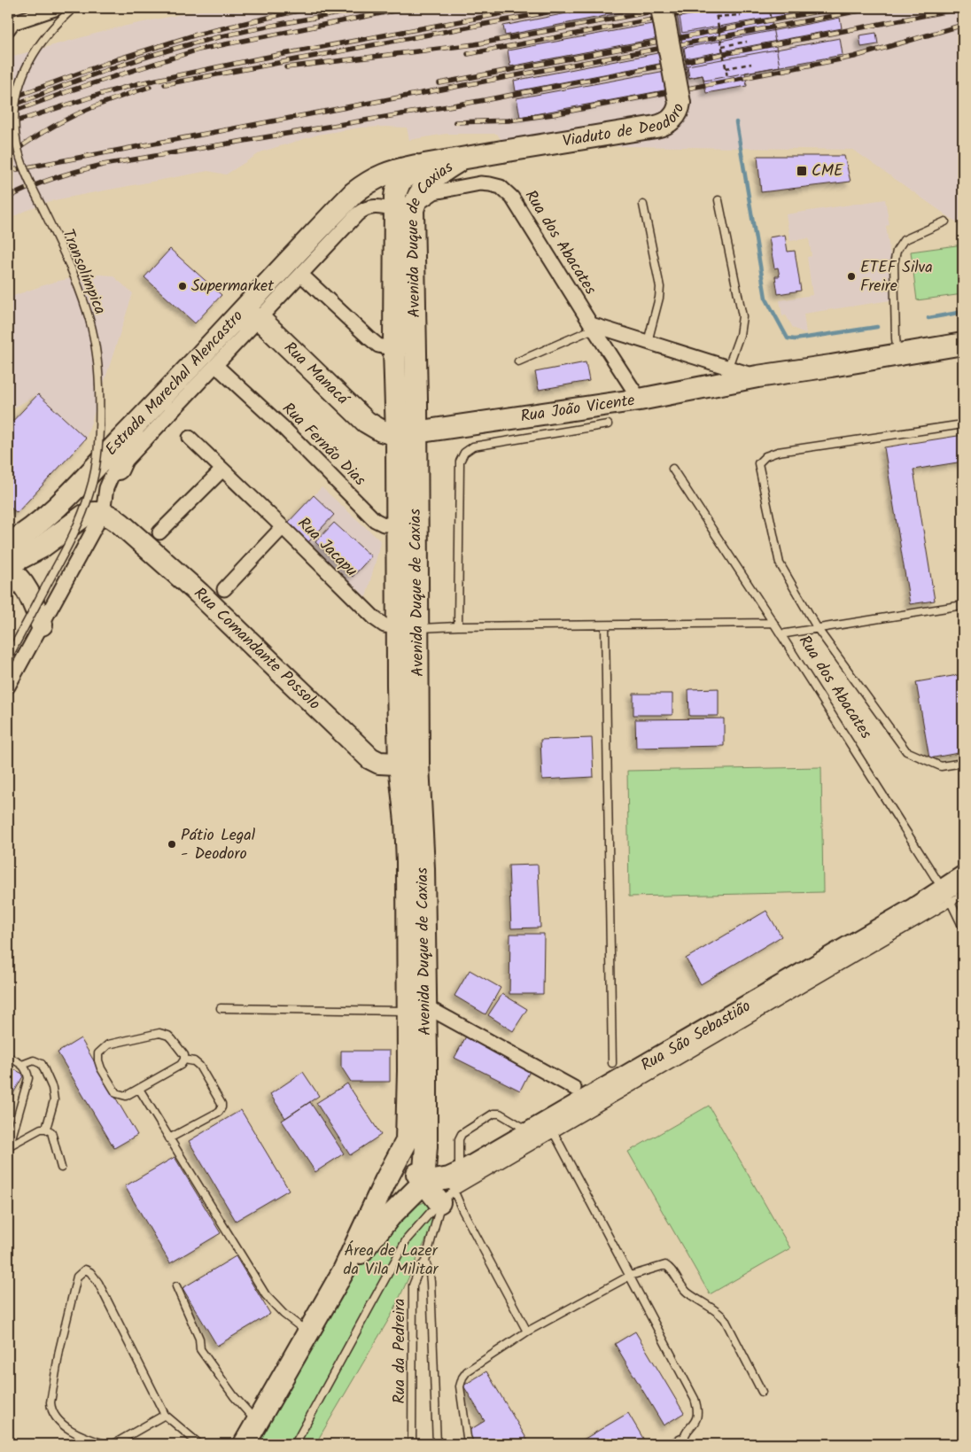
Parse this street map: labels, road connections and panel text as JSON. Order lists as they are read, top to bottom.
{
  "streets": {
    "main road": [
      "Viaduto de Deodoro",
      "Avenida Duque de Caxias",
      "Rua Manacá",
      "Estrada Marechal Alencastro",
      "Rua João Vicente",
      "Rua Comandante Possolo",
      "Rua São Sebastião"
    ],
    "street": ["Rua dos Abacates", "Rua Fernão Dias", "Rua Jacapu"],
    "lane": ["Transolímpica", "Rua da Pedreira"]
  },
  "crossings": [
    ["Viaduto de Deodoro", "Avenida Duque de Caxias"],
    ["Rua dos Abacates", "Avenida Duque de Caxias"],
    ["Rua dos Abacates", "Estrada Marechal Alencastro"],
    ["Rua dos Abacates", "Rua João Vicente"],
    ["Rua dos Abacates", "Rua São Sebastião"],
    ["Avenida Duque de Caxias", "Rua Manacá"],
    ["Avenida Duque de Caxias", "Estrada Marechal Alencastro"],
    ["Avenida Duque de Caxias", "Rua João Vicente"],
    ["Avenida Duque de Caxias", "Rua Fernão Dias"],
    ["Avenida Duque de Caxias", "Rua Jacapu"],
    ["Avenida Duque de Caxias", "Rua Comandante Possolo"],
    ["Avenida Duque de Caxias", "Rua São Sebastião"],
    ["Rua Manacá", "Estrada Marechal Alencastro"],
    ["Rua Manacá", "Rua João Vicente"],
    ["Estrada Marechal Alencastro", "Rua Fernão Dias"],
    ["Estrada Marechal Alencastro", "Rua Comandante Possolo"],
    ["Rua São Sebastião", "Rua da Pedreira"]
  ],
  "parks": ["Área de Lazer da Vila Militar"],
  "places": {
    "transit": ["CME"],
    "other": ["ETEF Silva Freire", "Supermarket", "Pátio Legal - Deodoro"]
  }
}
